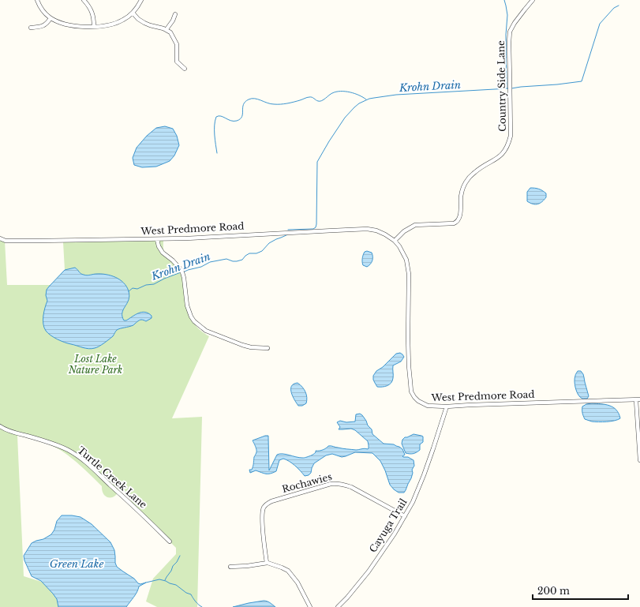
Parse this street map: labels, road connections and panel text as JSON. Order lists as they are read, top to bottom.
{
  "streets": {
    "street": [
      "Country Side Lane",
      "West Predmore Road",
      "Turtle Creek Lane",
      "Rochawies",
      "Cayuga Trail"
    ]
  },
  "crossings": [
    ["Country Side Lane", "West Predmore Road"],
    ["West Predmore Road", "Cayuga Trail"],
    ["Rochawies", "Cayuga Trail"]
  ],
  "water": ["Krohn Drain", "Green Lake"],
  "parks": ["Lost Lake Nature Park"],
  "scale_bar": "200 m"
}
